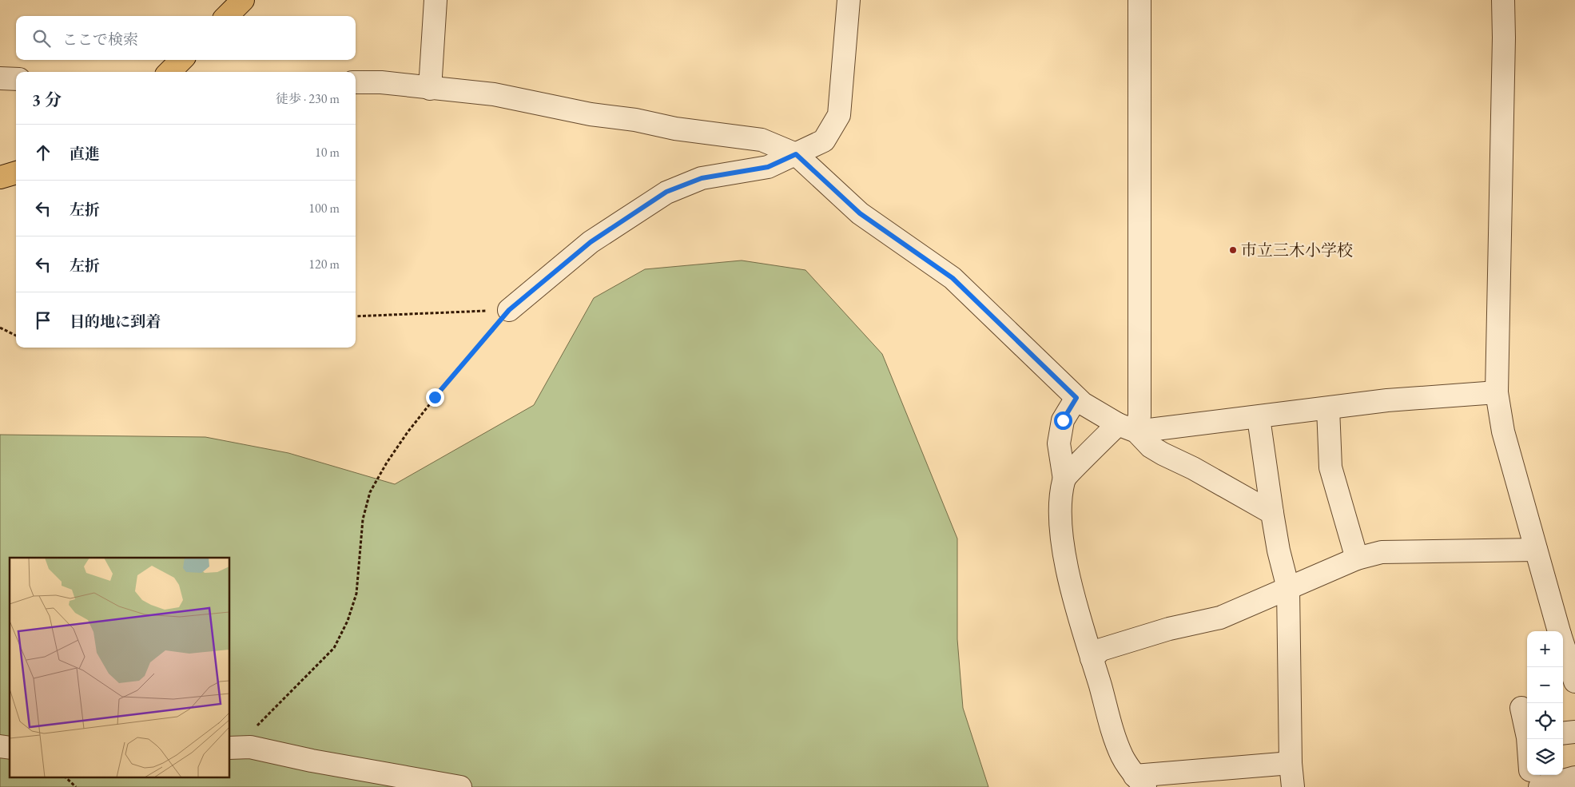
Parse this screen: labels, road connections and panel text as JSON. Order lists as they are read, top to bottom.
{
  "places": ["市立三木小学校"],
  "page": {
    "search": "ここで検索",
    "heading": ["3 分", "徒歩 · 230 m"],
    "list": [
      ["直進", "10 m"],
      ["左折", "100 m"],
      ["左折", "120 m"],
      "目的地に到着"
    ],
    "map_buttons": ["+", "−"]
  }
}
